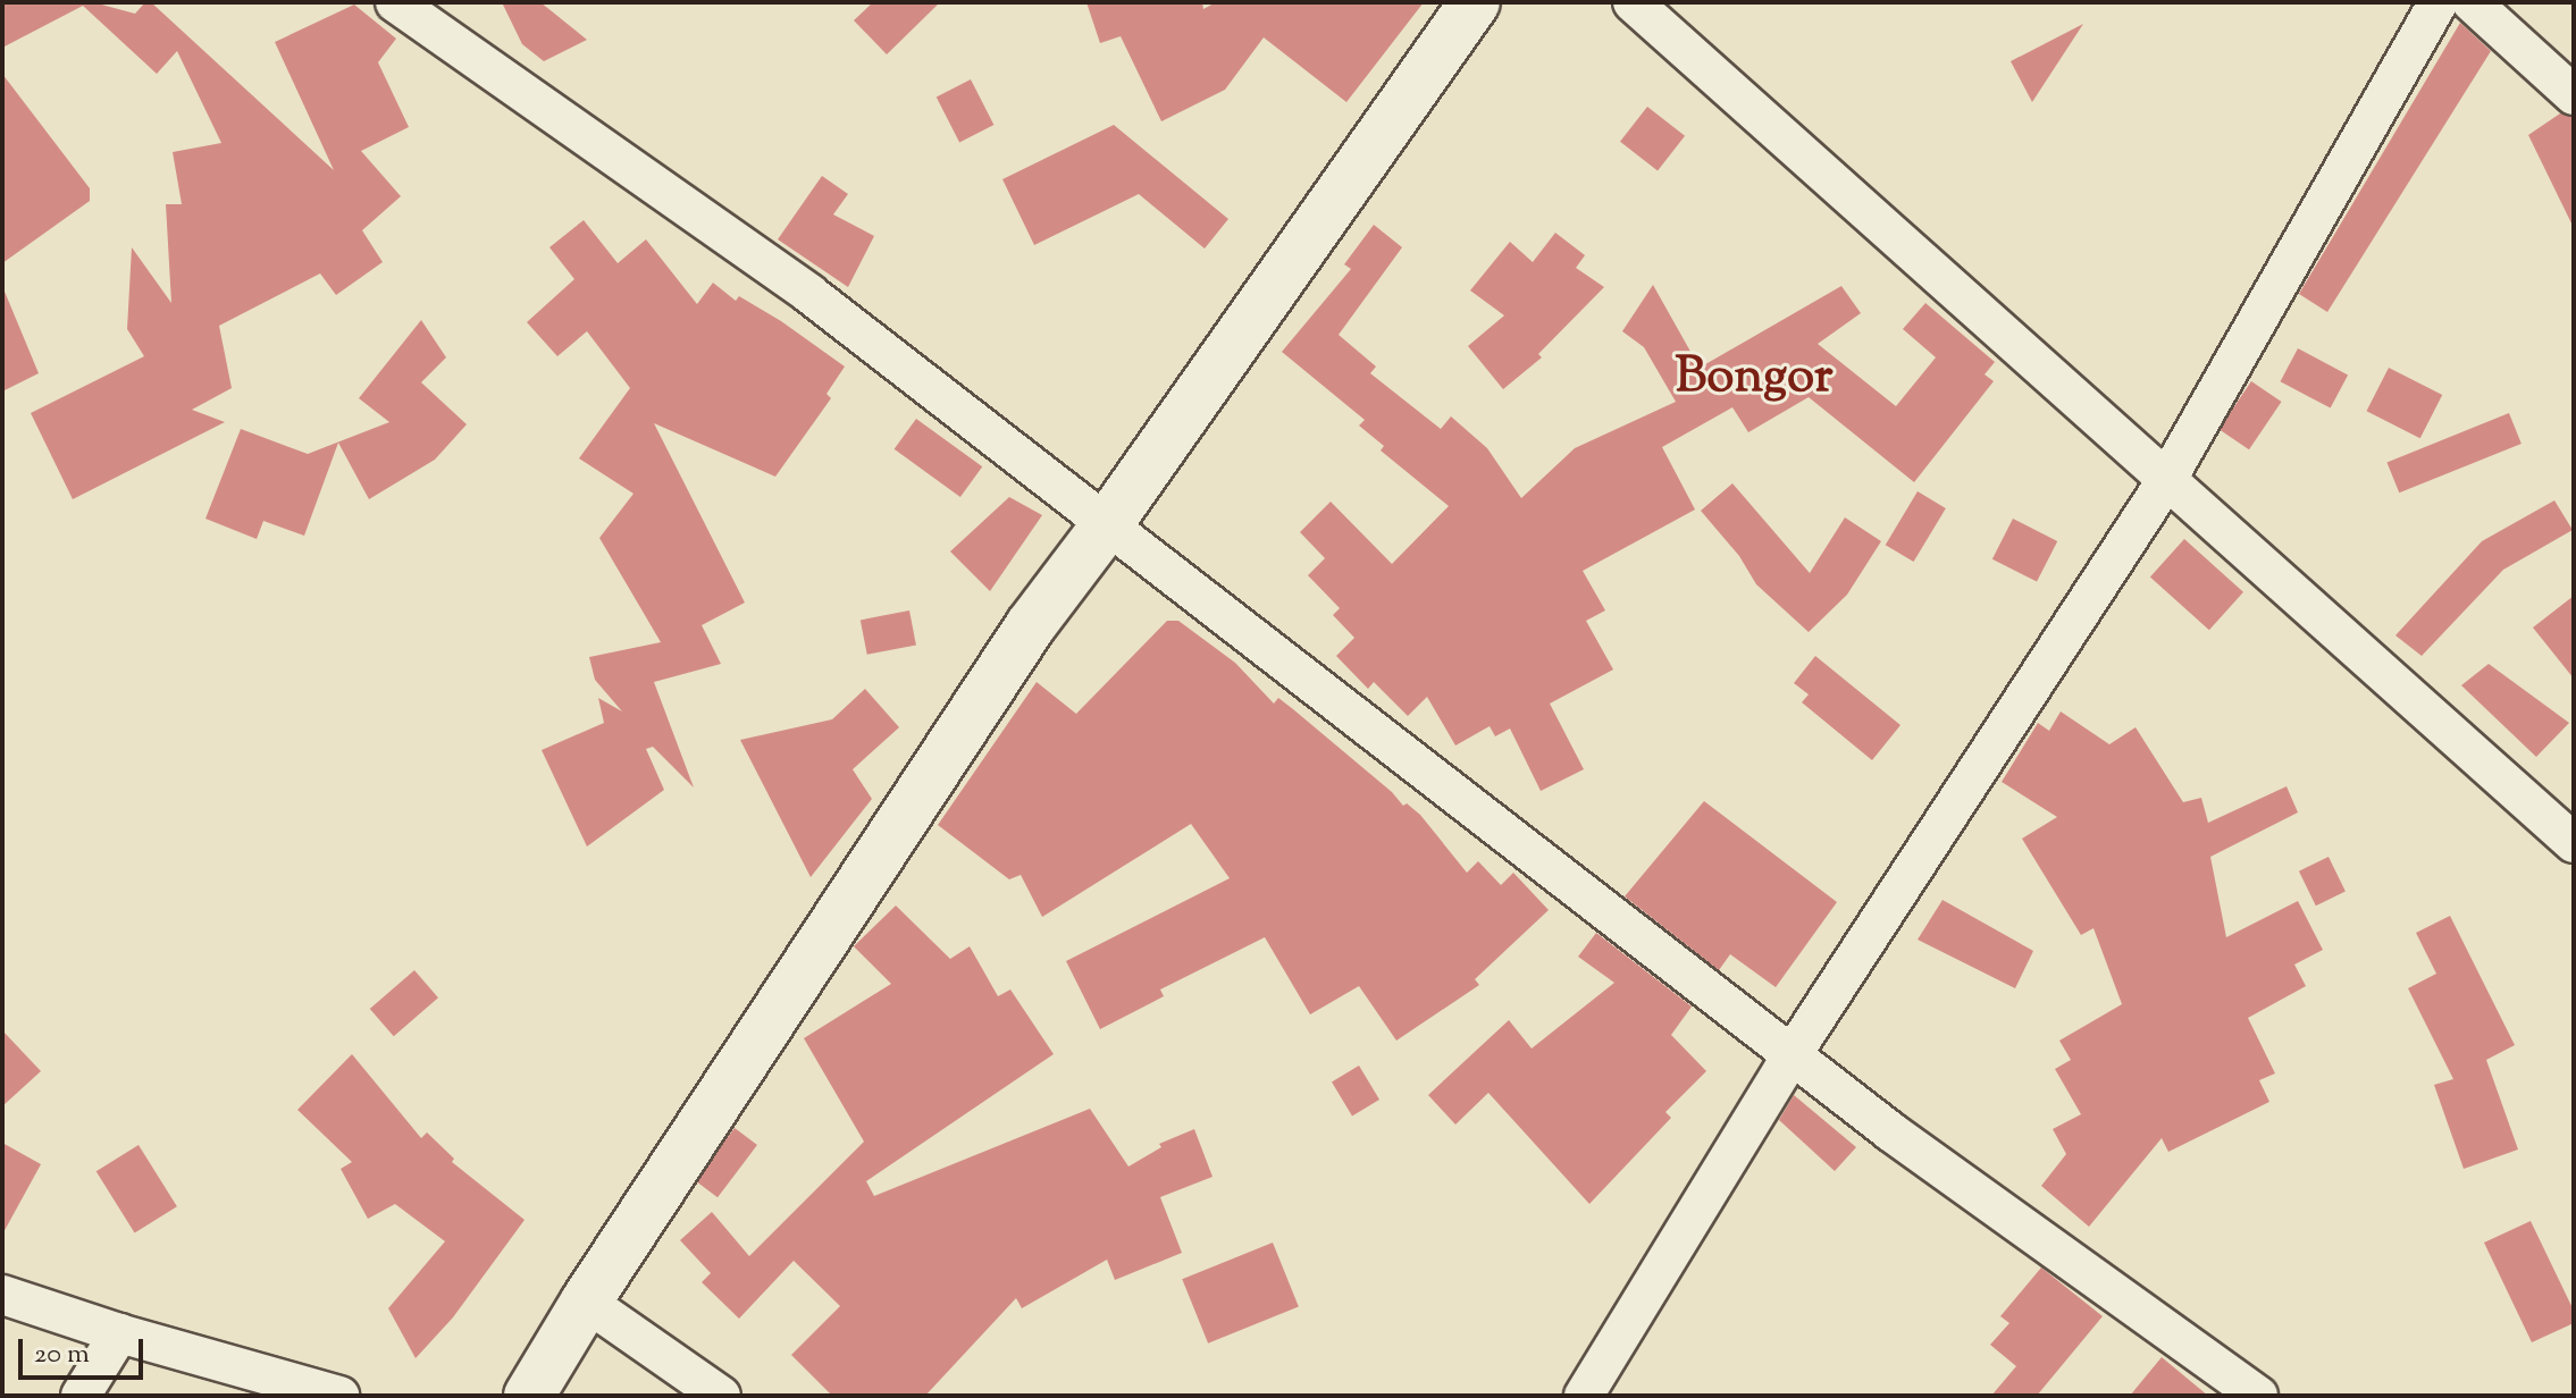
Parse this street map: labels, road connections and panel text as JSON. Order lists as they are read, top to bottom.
{
  "districts": ["Bongor"],
  "scale_bar": "20 m"
}
